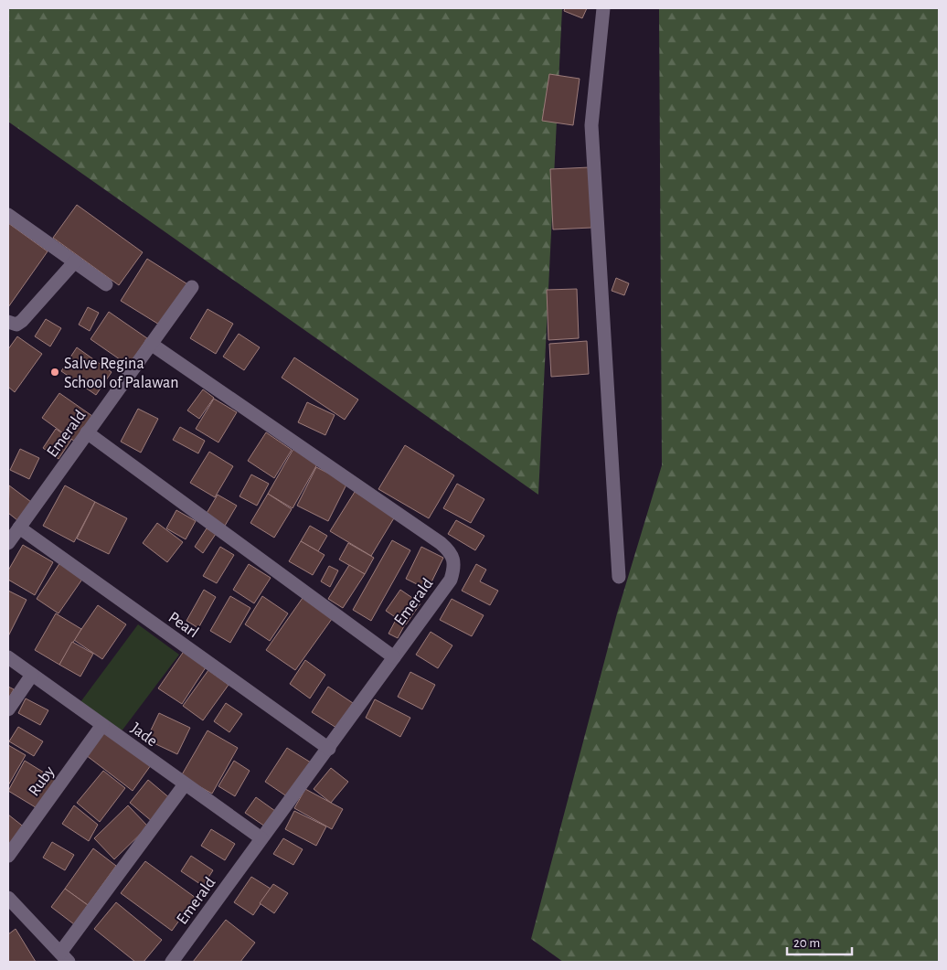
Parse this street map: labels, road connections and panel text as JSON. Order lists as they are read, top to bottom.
{
  "streets": {
    "street": [
      "Emerald",
      "Pearl",
      "Jade",
      "Ruby"
    ]
  },
  "crossings": [
    ["Emerald", "Pearl"],
    ["Emerald", "Jade"],
    ["Jade", "Ruby"]
  ],
  "places": ["Salve Regina School of Palawan"],
  "scale_bar": "20 m"
}
